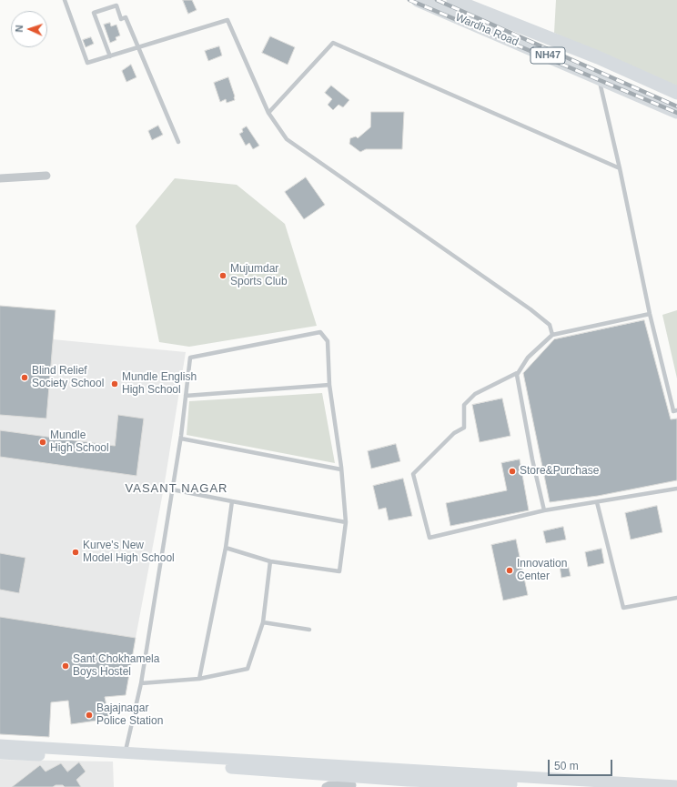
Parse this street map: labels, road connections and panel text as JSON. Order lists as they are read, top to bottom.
{
  "streets": {
    "highway": ["Wardha Road", "NH47"]
  },
  "districts": ["VASANT NAGAR"],
  "places": [
    "Mujumdar Sports Club",
    "Blind Relief Society School",
    "Mundle English High School",
    "Mundle High School",
    "Store&Purchase",
    "Kurve's New Model High School",
    "Innovation Center",
    "Sant Chokhamela Boys Hostel",
    "Bajajnagar Police Station"
  ],
  "scale_bar": "50 m",
  "north": "left"
}
